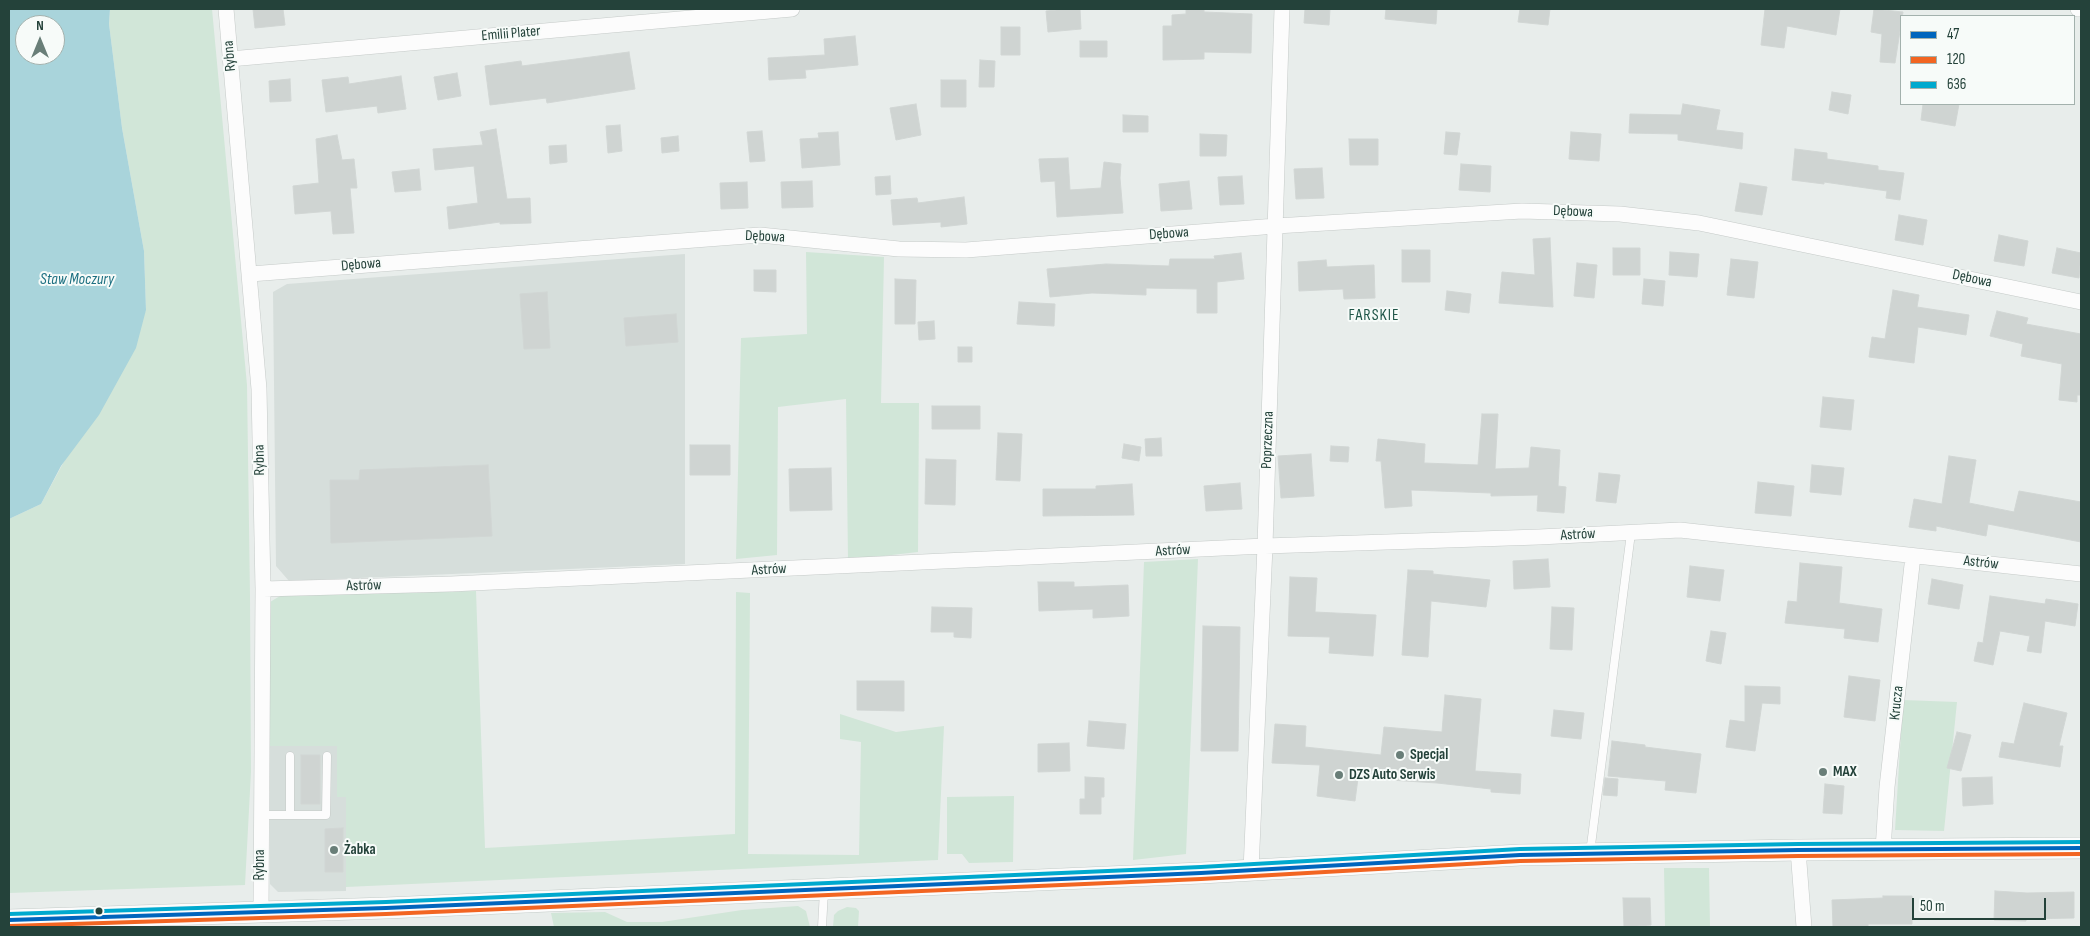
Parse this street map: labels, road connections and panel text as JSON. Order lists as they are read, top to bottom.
{
  "streets": {
    "street": [
      "Emilii Plater",
      "Rybna",
      "Dębowa",
      "Poprzeczna",
      "Astrów",
      "Krucza"
    ]
  },
  "crossings": [
    ["Emilii Plater", "Rybna"],
    ["Rybna", "Dębowa"],
    ["Rybna", "Astrów"],
    ["Dębowa", "Poprzeczna"],
    ["Poprzeczna", "Astrów"],
    ["Astrów", "Krucza"]
  ],
  "districts": ["FARSKIE"],
  "water": ["Staw Moczury"],
  "places": [
    "Specjal",
    "MAX",
    "DZS Auto Serwis",
    "Żabka"
  ],
  "lines": ["transit line 636", "transit line 47", "transit line 120"],
  "legend": ["47", "120", "636"],
  "scale_bar": "50 m",
  "north": "top"
}
